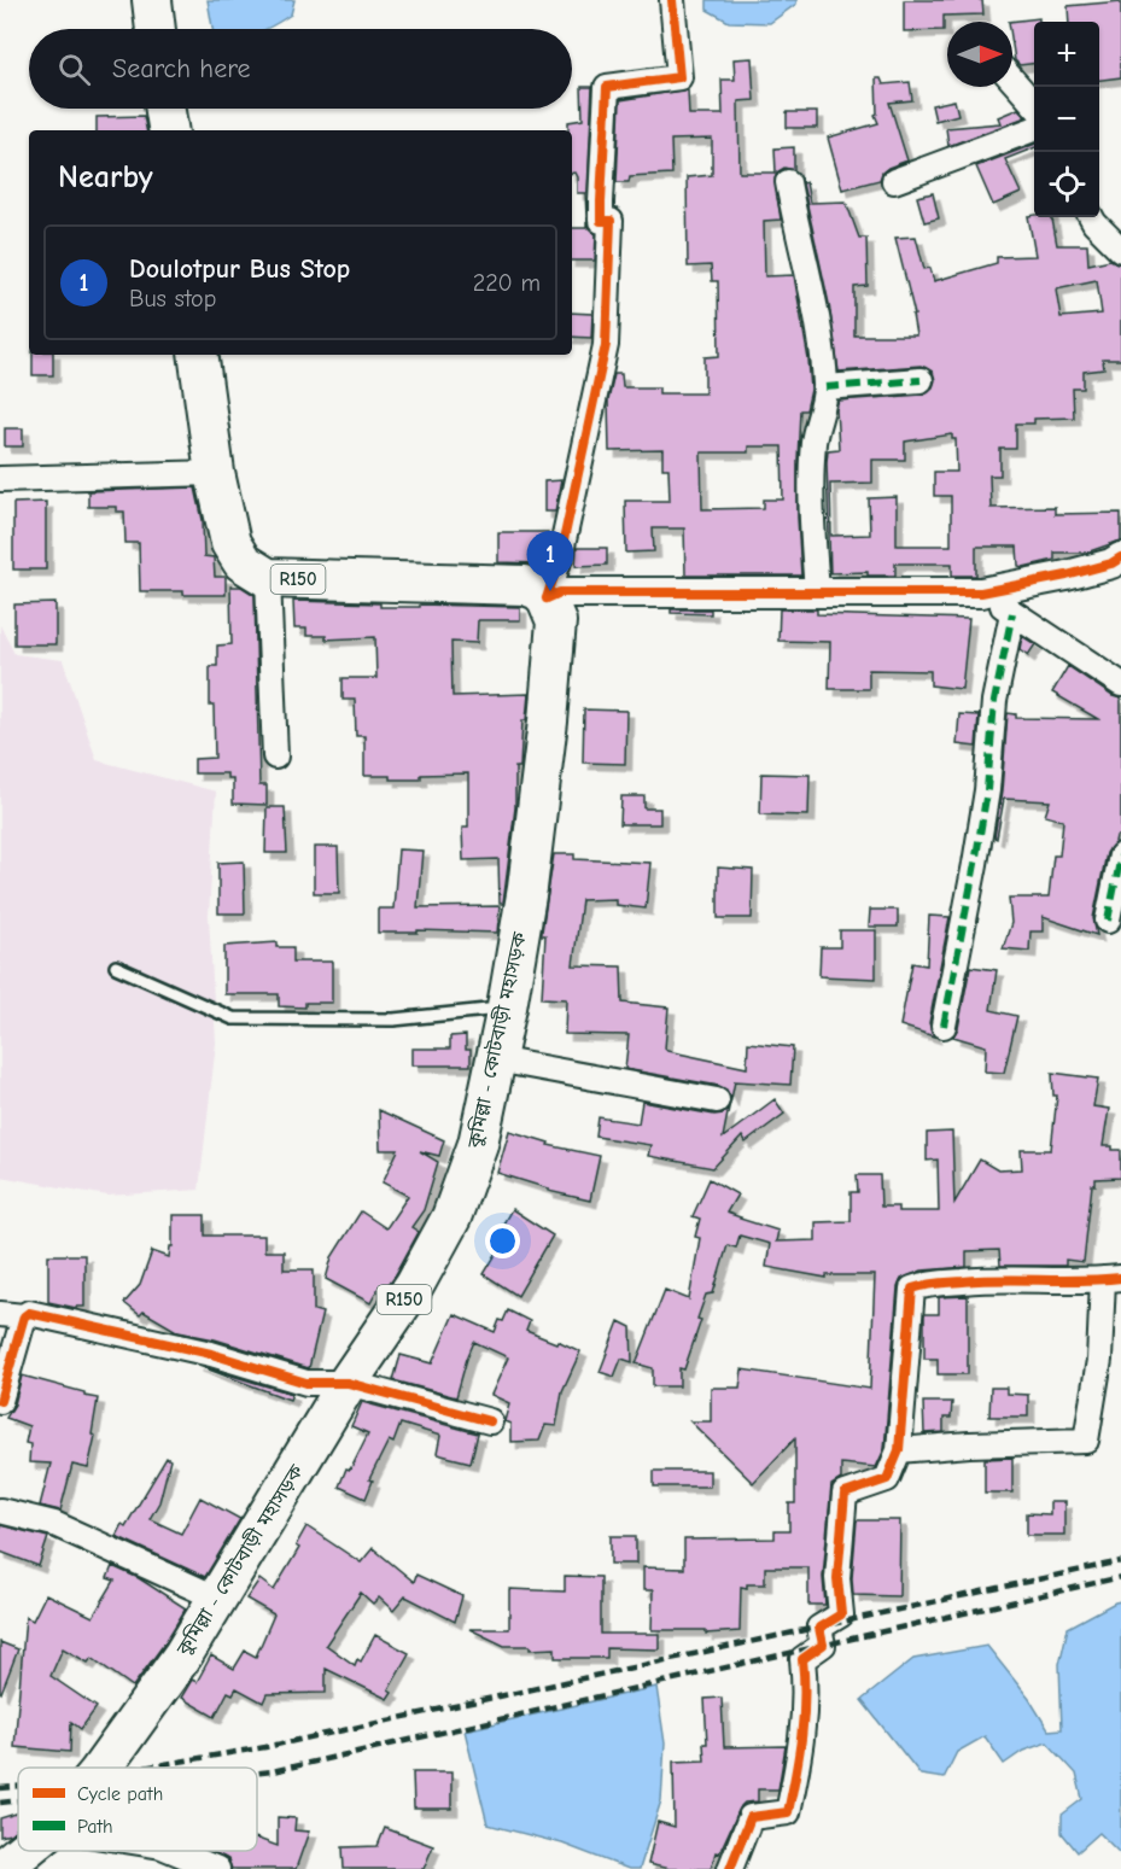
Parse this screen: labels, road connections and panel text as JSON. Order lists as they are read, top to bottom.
{
  "streets": {
    "main road": ["R150", "কুমিল্লা - কোটবাড়ী মহাসড়ক"]
  },
  "crossings": [
    ["R150", "কুমিল্লা - কোটবাড়ী মহাসড়ক"]
  ],
  "legend": ["Cycle path", "Path"],
  "north": "right",
  "page": {
    "map_buttons": ["+", "−"],
    "search": "Search here",
    "heading": "Nearby",
    "list": [
      {
        "mark": "1",
        "name": "Doulotpur Bus Stop",
        "note": "Bus stop",
        "value": "220 m"
      }
    ],
    "pins": "1"
  }
}
